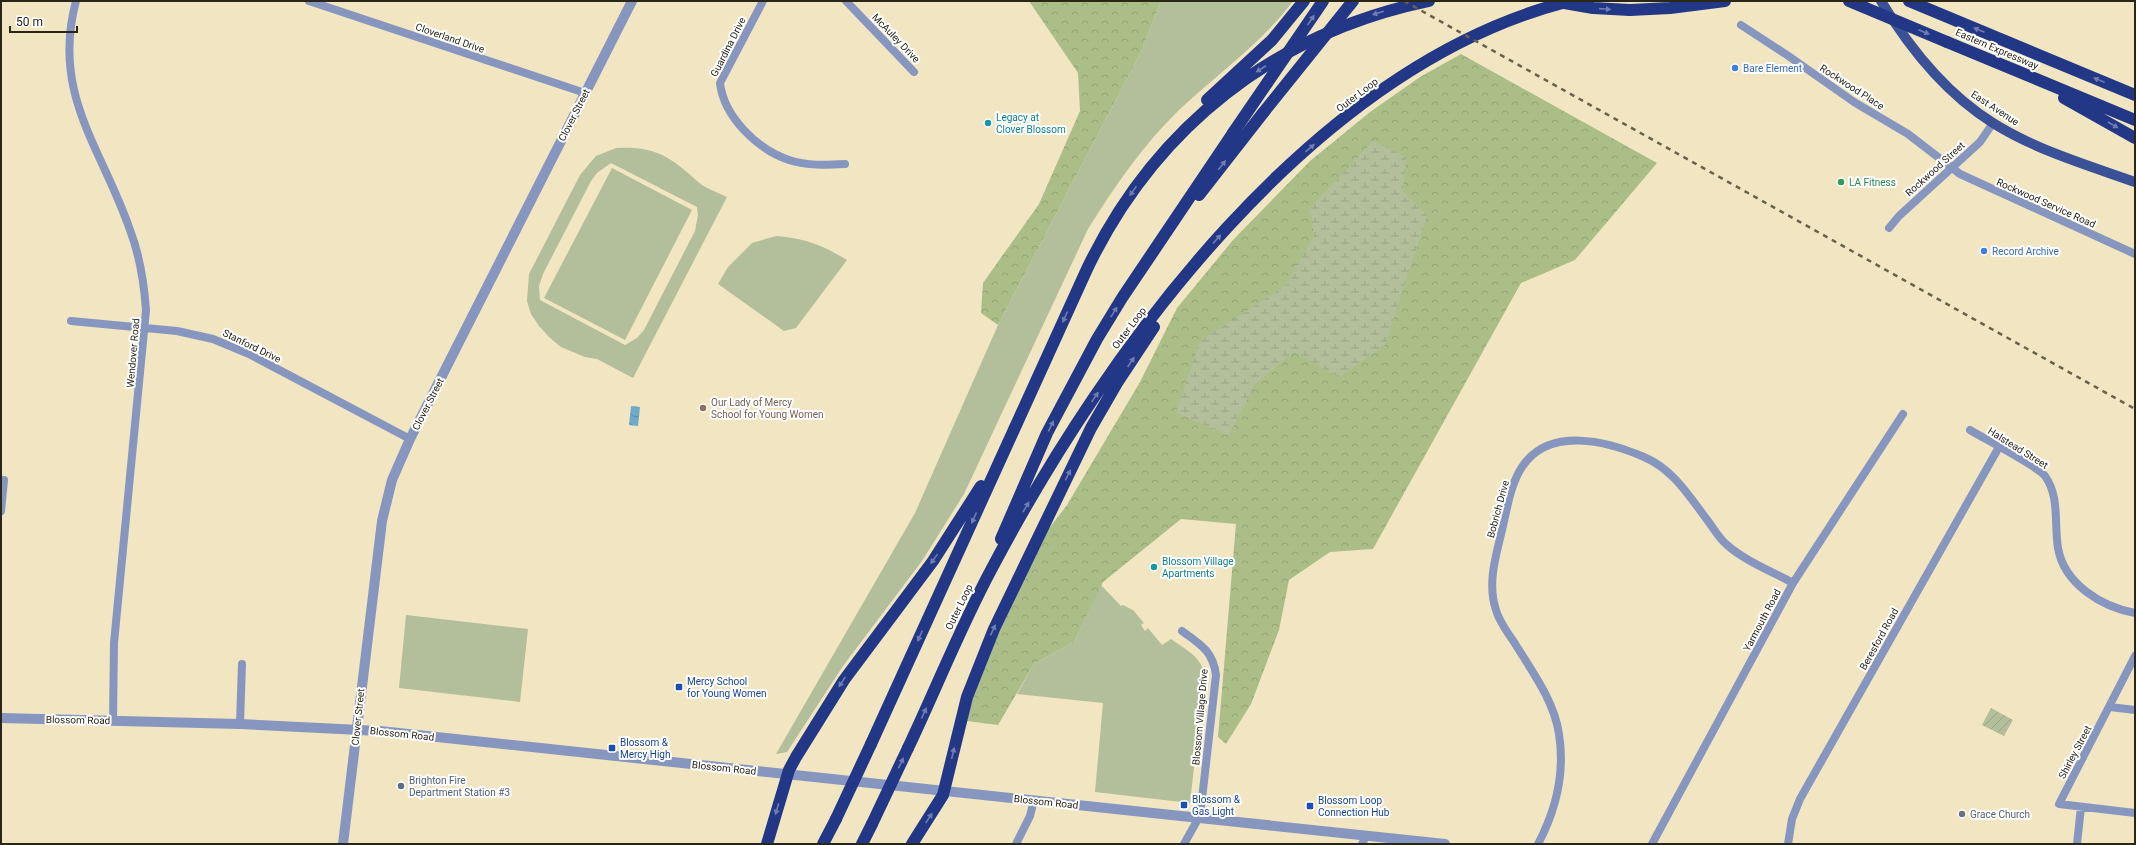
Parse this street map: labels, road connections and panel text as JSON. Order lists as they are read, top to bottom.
{
  "streets": {
    "highway": ["Eastern Expressway", "Outer Loop"],
    "main road": ["East Avenue"],
    "street": [
      "Cloverland Drive",
      "McAuley Drive",
      "Guardina Drive",
      "Rockwood Place",
      "Clover Street",
      "Rockwood Street",
      "Rockwood Service Road",
      "Stanford Drive",
      "Wendover Road",
      "Halstead Street",
      "Bobrich Drive",
      "Yarmouth Road",
      "Beresford Road",
      "Blossom Village Drive",
      "Blossom Road",
      "Shirley Street"
    ]
  },
  "crossings": [
    ["Cloverland Drive", "Clover Street"],
    ["Rockwood Place", "Rockwood Street"],
    ["Rockwood Place", "Rockwood Service Road"],
    ["East Avenue", "Rockwood Street"],
    ["Clover Street", "Stanford Drive"],
    ["Clover Street", "Blossom Road"],
    ["Rockwood Street", "Rockwood Service Road"],
    ["Stanford Drive", "Wendover Road"],
    ["Wendover Road", "Blossom Road"],
    ["Halstead Street", "Beresford Road"],
    ["Bobrich Drive", "Yarmouth Road"],
    ["Blossom Village Drive", "Blossom Road"]
  ],
  "places": {
    "other": [
      "Bare Element",
      "Legacy at Clover Blossom",
      "LA Fitness",
      "Record Archive",
      "Our Lady of Mercy School for Young Women",
      "Blossom Village Apartments",
      "Brighton Fire Department Station #3",
      "Grace Church"
    ],
    "transit": [
      "Mercy School for Young Women",
      "Blossom & Mercy High",
      "Blossom & Gas Light",
      "Blossom Loop Connection Hub"
    ]
  },
  "scale_bar": "50 m"
}
